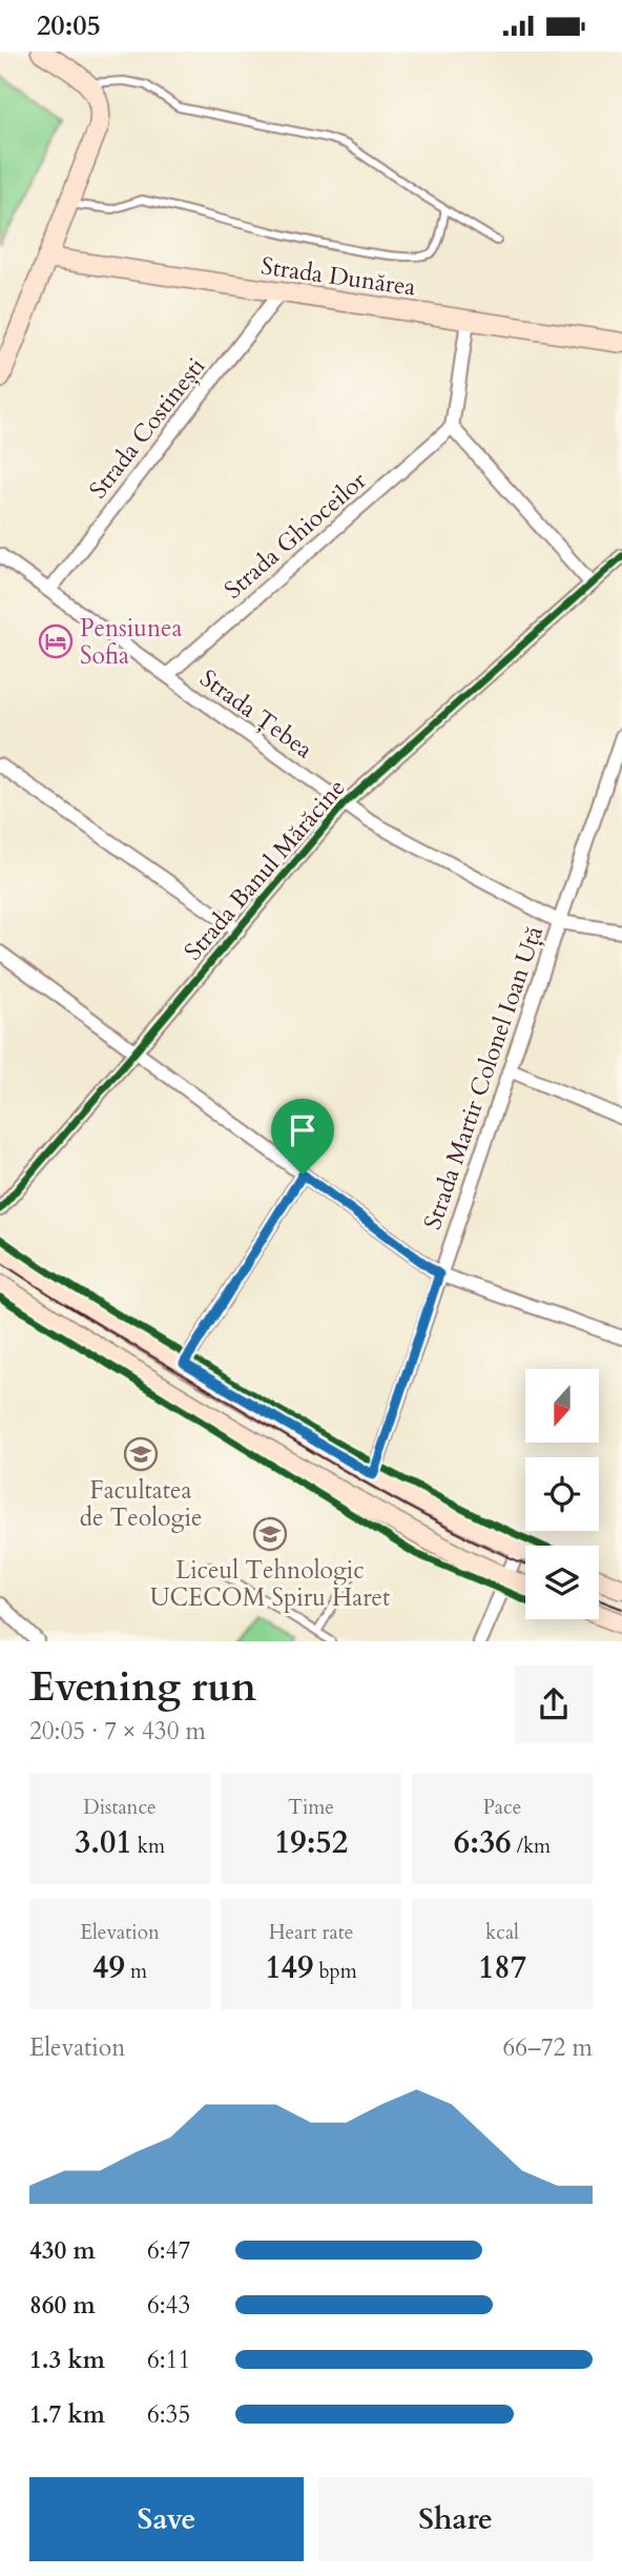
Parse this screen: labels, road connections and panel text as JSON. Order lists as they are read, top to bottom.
{
  "streets": {
    "main road": ["Strada Dunărea"],
    "street": [
      "Strada Costinești",
      "Strada Ghioceilor",
      "Strada Țebea",
      "Strada Banul Mărăcine",
      "Strada Martir Colonel Ioan Uță"
    ]
  },
  "crossings": [
    ["Strada Dunărea", "Strada Costinești"],
    ["Strada Costinești", "Strada Țebea"],
    ["Strada Ghioceilor", "Strada Țebea"],
    ["Strada Țebea", "Strada Banul Mărăcine"],
    ["Strada Țebea", "Strada Martir Colonel Ioan Uță"]
  ],
  "places": {
    "hotel": ["Pensiunea Sofia"],
    "school or university": ["Facultatea de Teologie", "Liceul Tehnologic UCECOM Spiru Haret"]
  },
  "north": "bottom",
  "page": {
    "status": "20:05",
    "heading": ["Evening run", "20:05 · 7 × 430 m"],
    "stats": [
      ["Distance", "3.01 km"],
      ["Time", "19:52"],
      ["Pace", "6:36 /km"],
      ["Elevation", "49 m"],
      ["Heart rate", "149 bpm"],
      ["kcal", "187"]
    ],
    "chart": ["Elevation", "66–72 m"],
    "list": [
      {
        "name": "430 m",
        "note": "6:47"
      },
      {
        "name": "860 m",
        "note": "6:43"
      },
      {
        "name": "1.3 km",
        "note": "6:11"
      },
      {
        "name": "1.7 km",
        "note": "6:35"
      }
    ],
    "buttons": ["Save", "Share"]
  }
}
